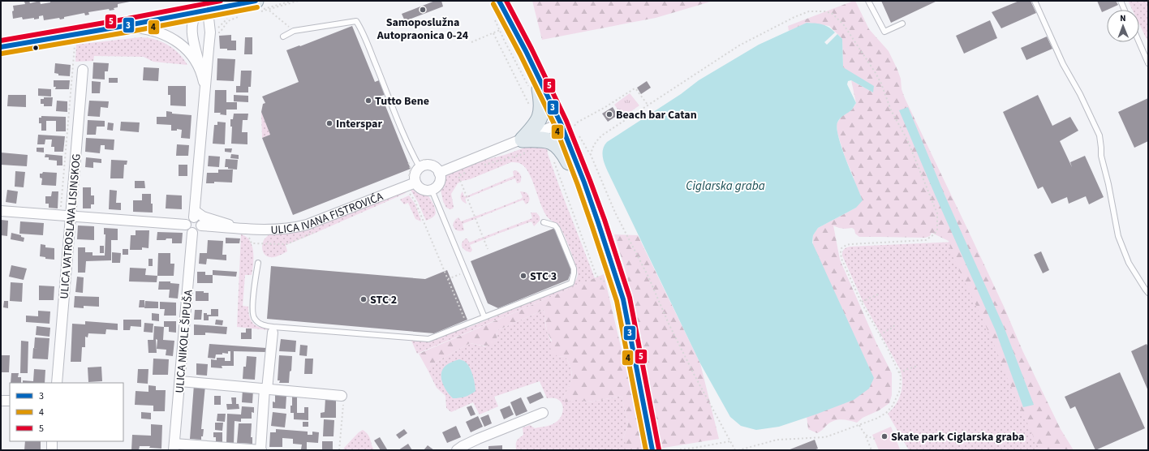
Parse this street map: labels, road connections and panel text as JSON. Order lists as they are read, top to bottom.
{
  "streets": {
    "street": ["ULICA IVANA FISTROVIĆA", "ULICA VATROSLAVA LISINSKOG", "ULICA NIKOLE ŠIPUŠA"]
  },
  "crossings": [
    ["ULICA IVANA FISTROVIĆA", "ULICA NIKOLE ŠIPUŠA"]
  ],
  "water": ["Ciglarska graba"],
  "places": [
    "Samoposlužna Autopraonica 0-24",
    "Tutto Bene",
    "Beach bar Catan",
    "Interspar",
    "STC 3",
    "STC 2",
    "Skate park Ciglarska graba"
  ],
  "lines": ["transit line 3", "transit line 5", "transit line 4"],
  "legend": ["3", "4", "5"],
  "north": "top"
}
